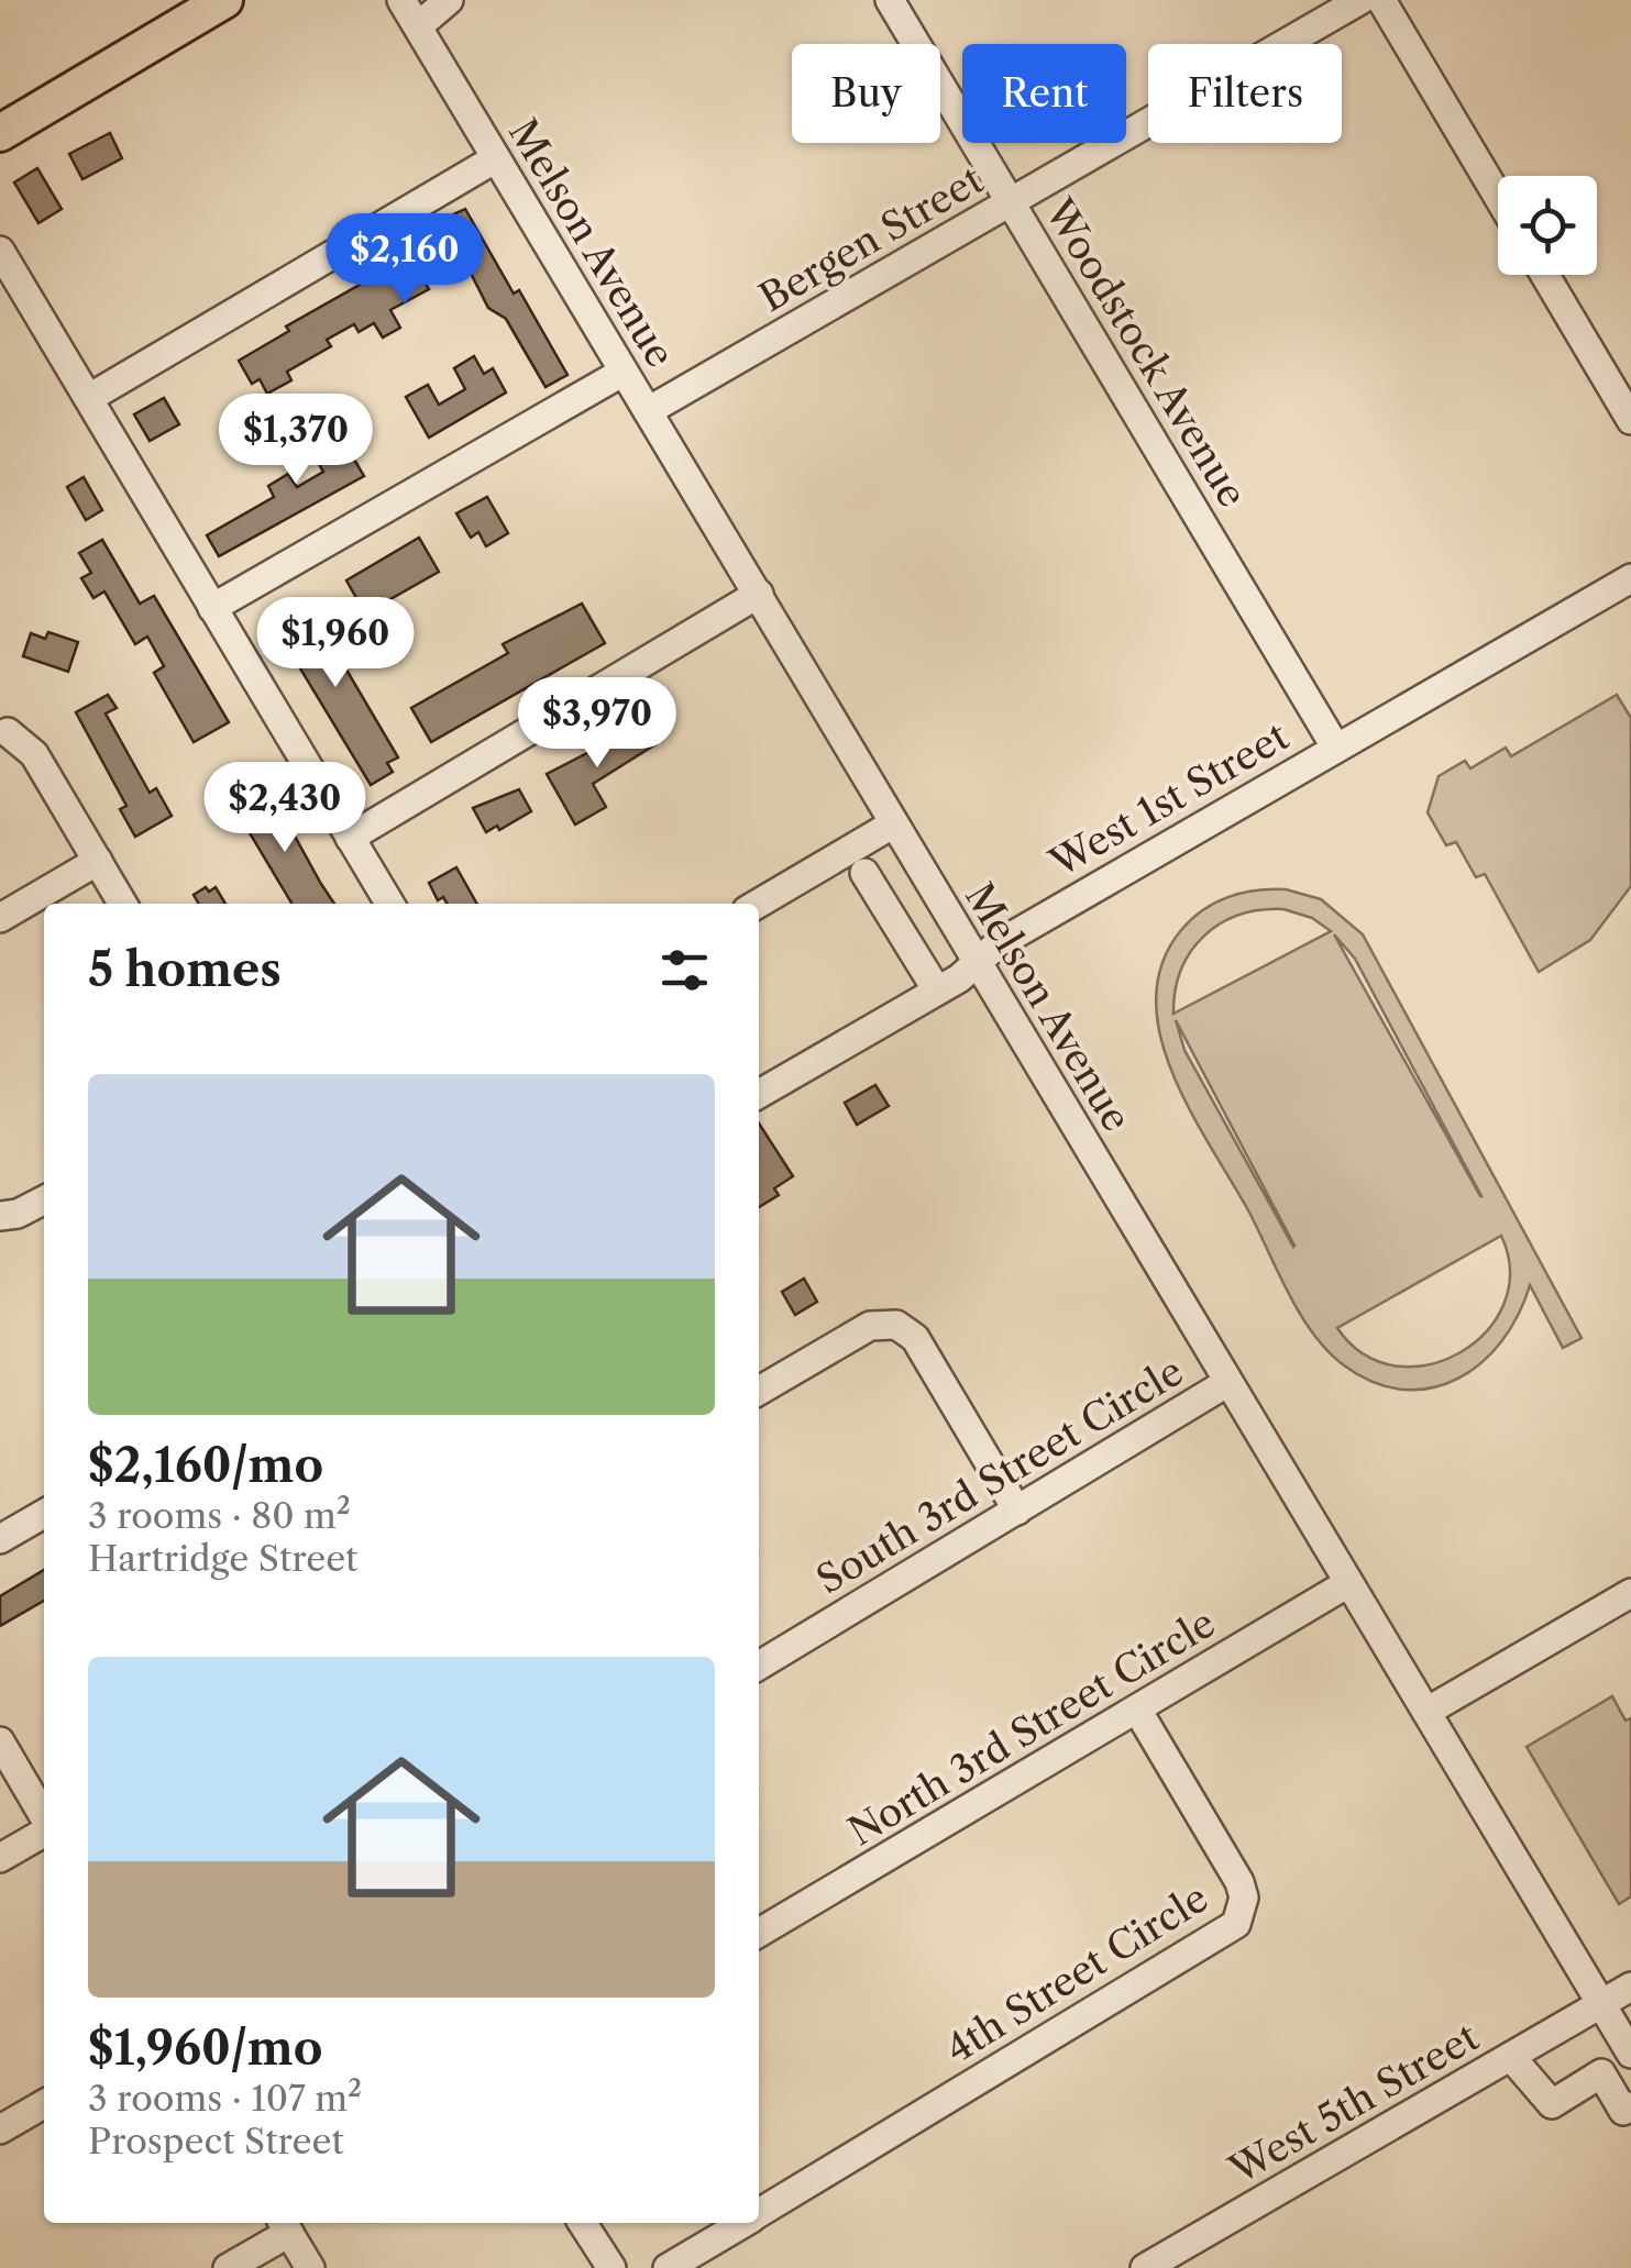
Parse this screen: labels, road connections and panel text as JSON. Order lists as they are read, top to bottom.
{
  "streets": {
    "street": [
      "Bergen Street",
      "Melson Avenue",
      "Woodstock Avenue",
      "West 1st Street",
      "South 3rd Street Circle",
      "North 3rd Street Circle",
      "4th Street Circle",
      "West 5th Street"
    ]
  },
  "crossings": [
    ["Bergen Street", "Melson Avenue"],
    ["Bergen Street", "Woodstock Avenue"],
    ["Melson Avenue", "West 1st Street"],
    ["Melson Avenue", "South 3rd Street Circle"],
    ["Melson Avenue", "North 3rd Street Circle"],
    ["Melson Avenue", "West 5th Street"],
    ["Woodstock Avenue", "West 1st Street"],
    ["North 3rd Street Circle", "4th Street Circle"]
  ],
  "page": {
    "chip": ["Buy", "Rent", "Filters"],
    "price": [
      "$2,160",
      "$1,370",
      "$1,960",
      "$3,970",
      "$2,430"
    ],
    "heading": "5 homes",
    "list": [
      {
        "name": "$2,160/mo",
        "note": "3 rooms · 80 m² · Hartridge Street"
      },
      {
        "name": "$1,960/mo",
        "note": "3 rooms · 107 m² · Prospect Street"
      }
    ]
  }
}
